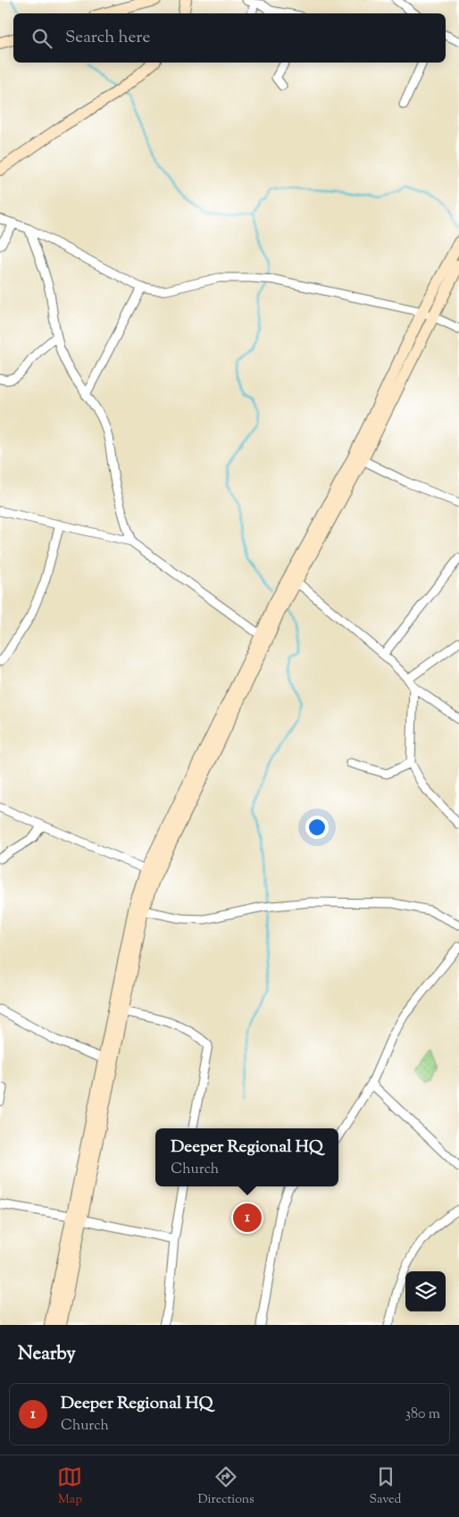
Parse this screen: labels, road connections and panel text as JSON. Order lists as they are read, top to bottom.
{
  "page": {
    "search": "Search here",
    "popup": ["Deeper Regional HQ", "Church"],
    "pins": "1",
    "heading": "Nearby",
    "list": [
      {
        "mark": "1",
        "name": "Deeper Regional HQ",
        "note": "Church",
        "value": "380 m"
      }
    ],
    "nav": ["Map", "Directions", "Saved"]
  }
}
